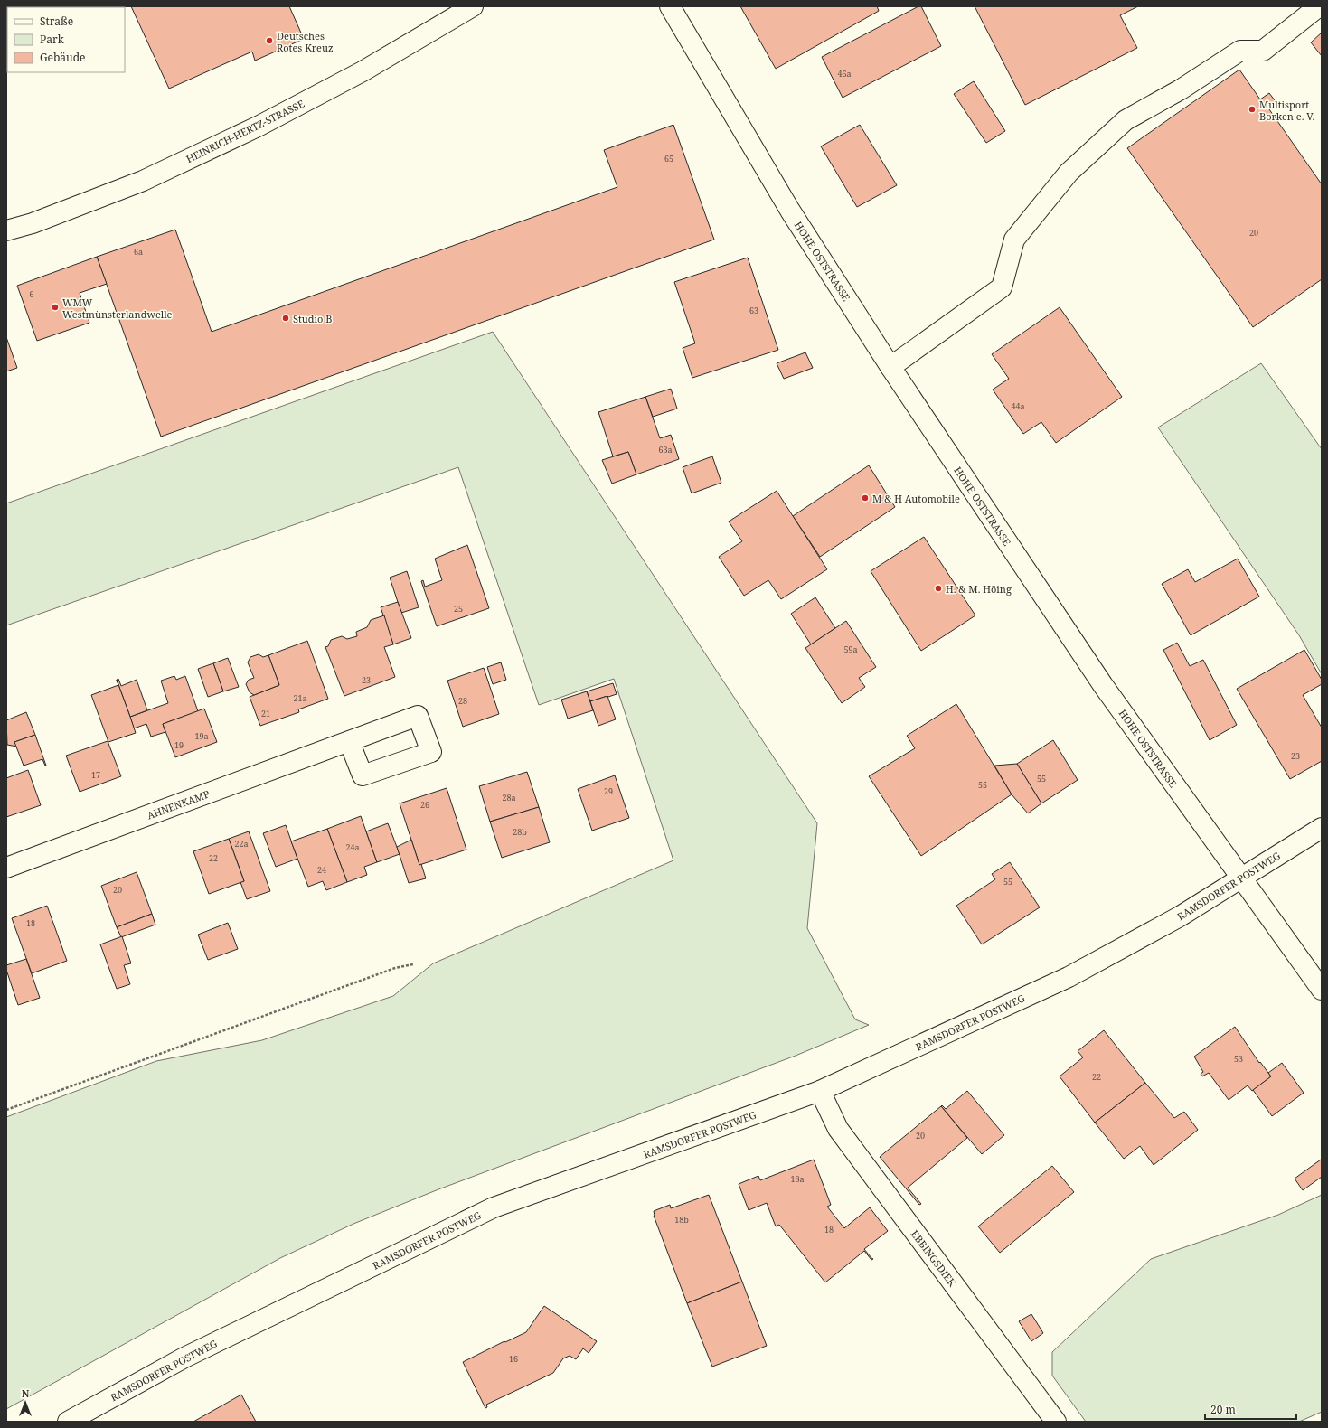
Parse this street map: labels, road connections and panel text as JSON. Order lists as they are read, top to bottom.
{
  "streets": {
    "street": [
      "HEINRICH-HERTZ-STRASSE",
      "HOHE OSTSTRASSE",
      "AHNENKAMP",
      "RAMSDORFER POSTWEG",
      "EBBINGSDIEK"
    ]
  },
  "crossings": [
    ["HOHE OSTSTRASSE", "RAMSDORFER POSTWEG"],
    ["RAMSDORFER POSTWEG", "EBBINGSDIEK"]
  ],
  "places": [
    "Deutsches Rotes Kreuz",
    "Multisport Borken e. V.",
    "WMW Westmünsterlandwelle",
    "Studio B",
    "M & H Automobile",
    "H. & M. Höing"
  ],
  "house_numbers": [
    "46a",
    "65",
    "20",
    "6a",
    "6",
    "63",
    "44a",
    "63a",
    "25",
    "59a",
    "23",
    "21a",
    "28",
    "21",
    "19a",
    "19",
    "23",
    "17",
    "55",
    "55",
    "29",
    "28a",
    "26",
    "28b",
    "22a",
    "24a",
    "22",
    "24",
    "55",
    "20",
    "18",
    "53",
    "22",
    "20",
    "18a",
    "18b",
    "18",
    "16"
  ],
  "legend": ["Straße", "Park", "Gebäude"],
  "scale_bar": "20 m",
  "north": "top"
}
